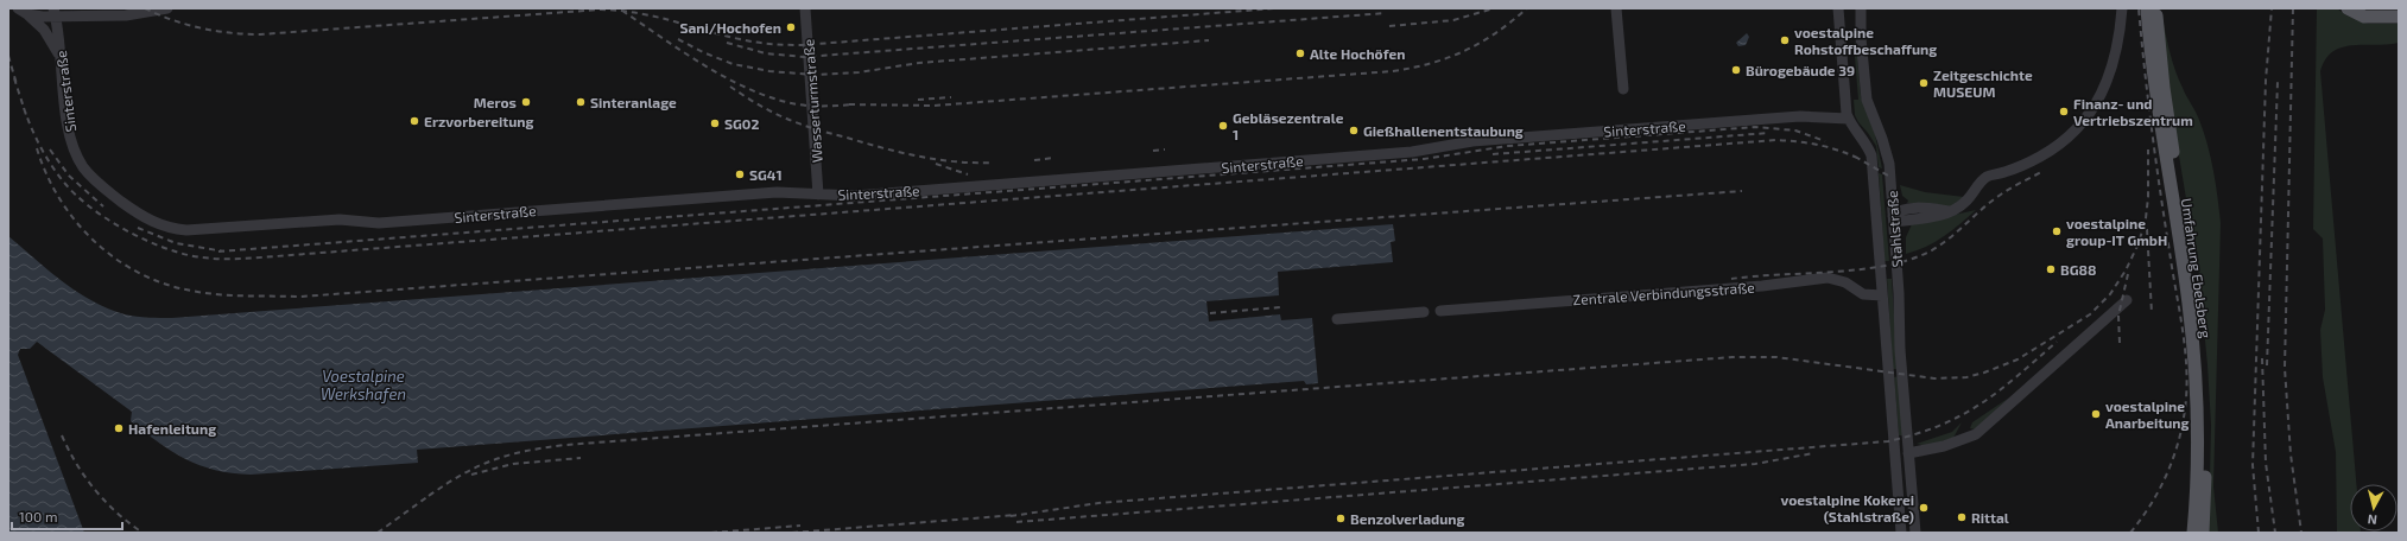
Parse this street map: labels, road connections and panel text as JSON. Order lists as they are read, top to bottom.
{
  "streets": {
    "main road": ["Umfahrung Ebelsberg"],
    "street": [
      "Sinterstraße",
      "Wasserturmstraße",
      "Stahlstraße",
      "Zentrale Verbindungsstraße"
    ]
  },
  "crossings": [
    ["Sinterstraße", "Wasserturmstraße"]
  ],
  "water": ["Voestalpine Werkshafen"],
  "places": [
    "Sani/Hochofen",
    "voestalpine Rohstoffbeschaffung",
    "Alte Hochöfen",
    "Bürogebäude 39",
    "Zeitgeschichte MUSEUM",
    "Meros",
    "Sinteranlage",
    "Finanz- und Vertriebszentrum",
    "Erzvorbereitung",
    "SG02",
    "Gebläsezentrale 1",
    "Gießhallenentstaubung",
    "SG41",
    "voestalpine group-IT GmbH",
    "BG88",
    "voestalpine Anarbeitung",
    "Hafenleitung",
    "voestalpine Kokerei (Stahlstraße)",
    "Rittal",
    "Benzolverladung"
  ],
  "scale_bar": "100 m",
  "north": "bottom"
}
